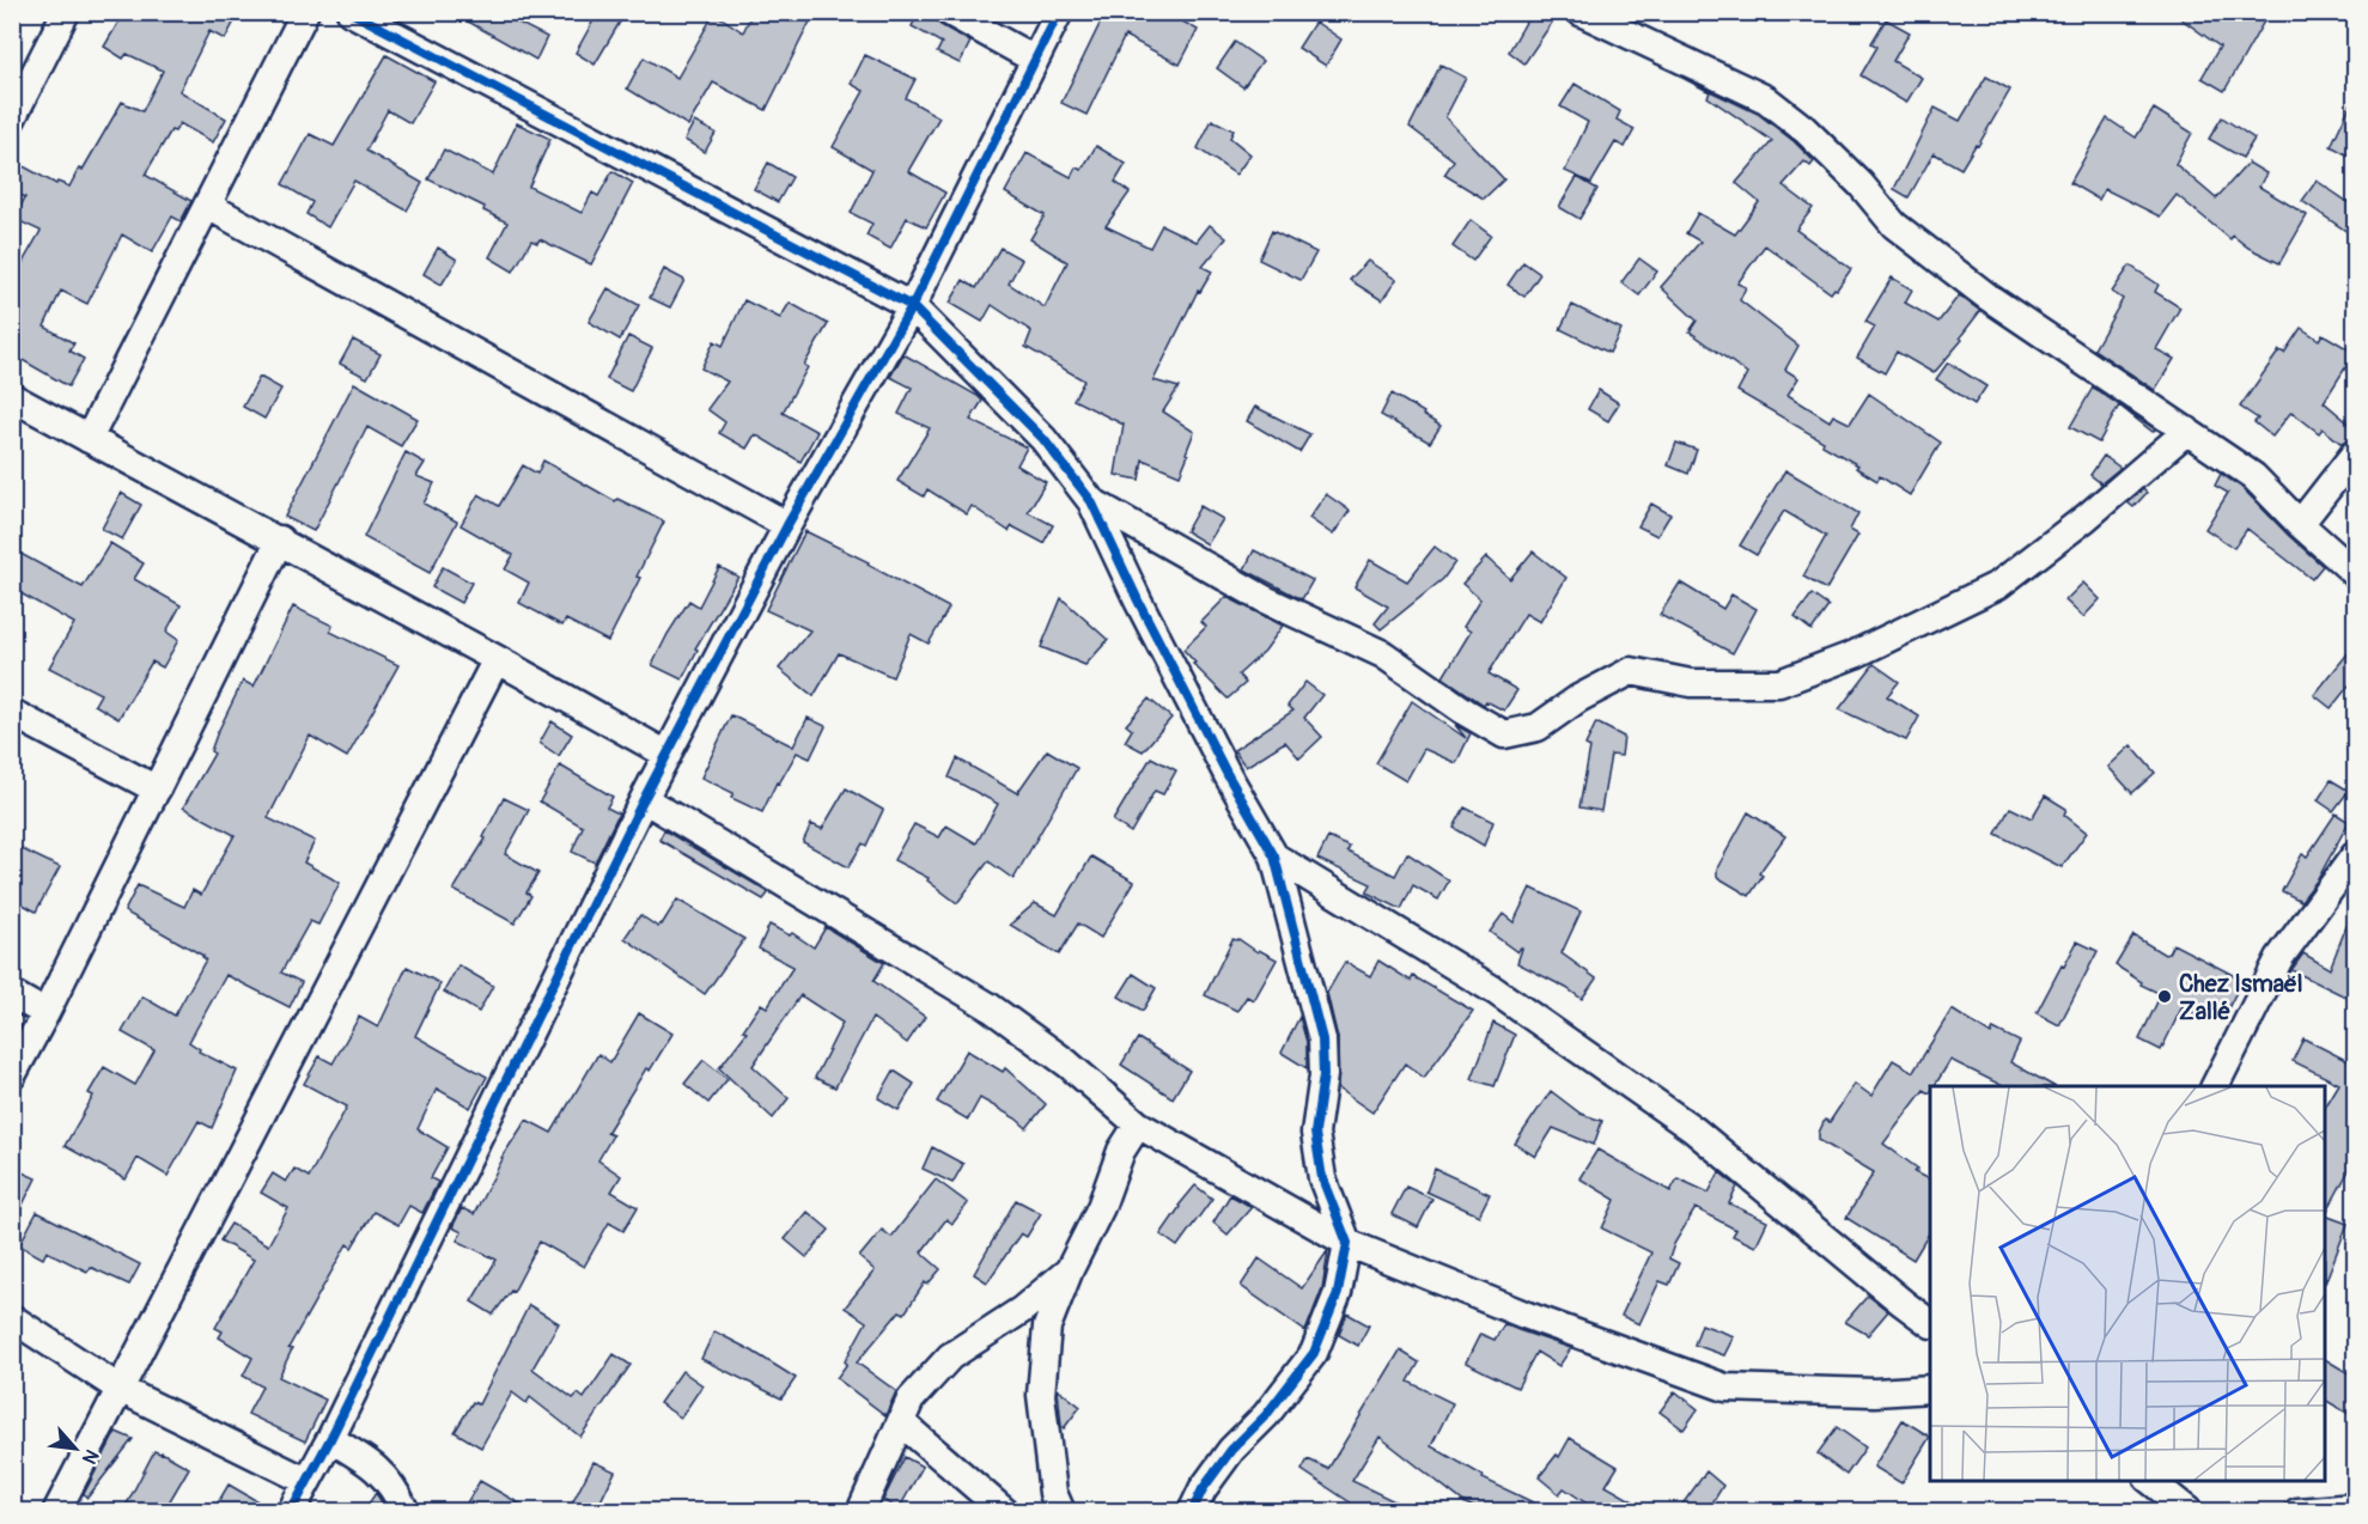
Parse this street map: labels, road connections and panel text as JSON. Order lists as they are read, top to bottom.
{
  "places": ["Chez Ismaël Zallé"],
  "north": "bottom right"
}
